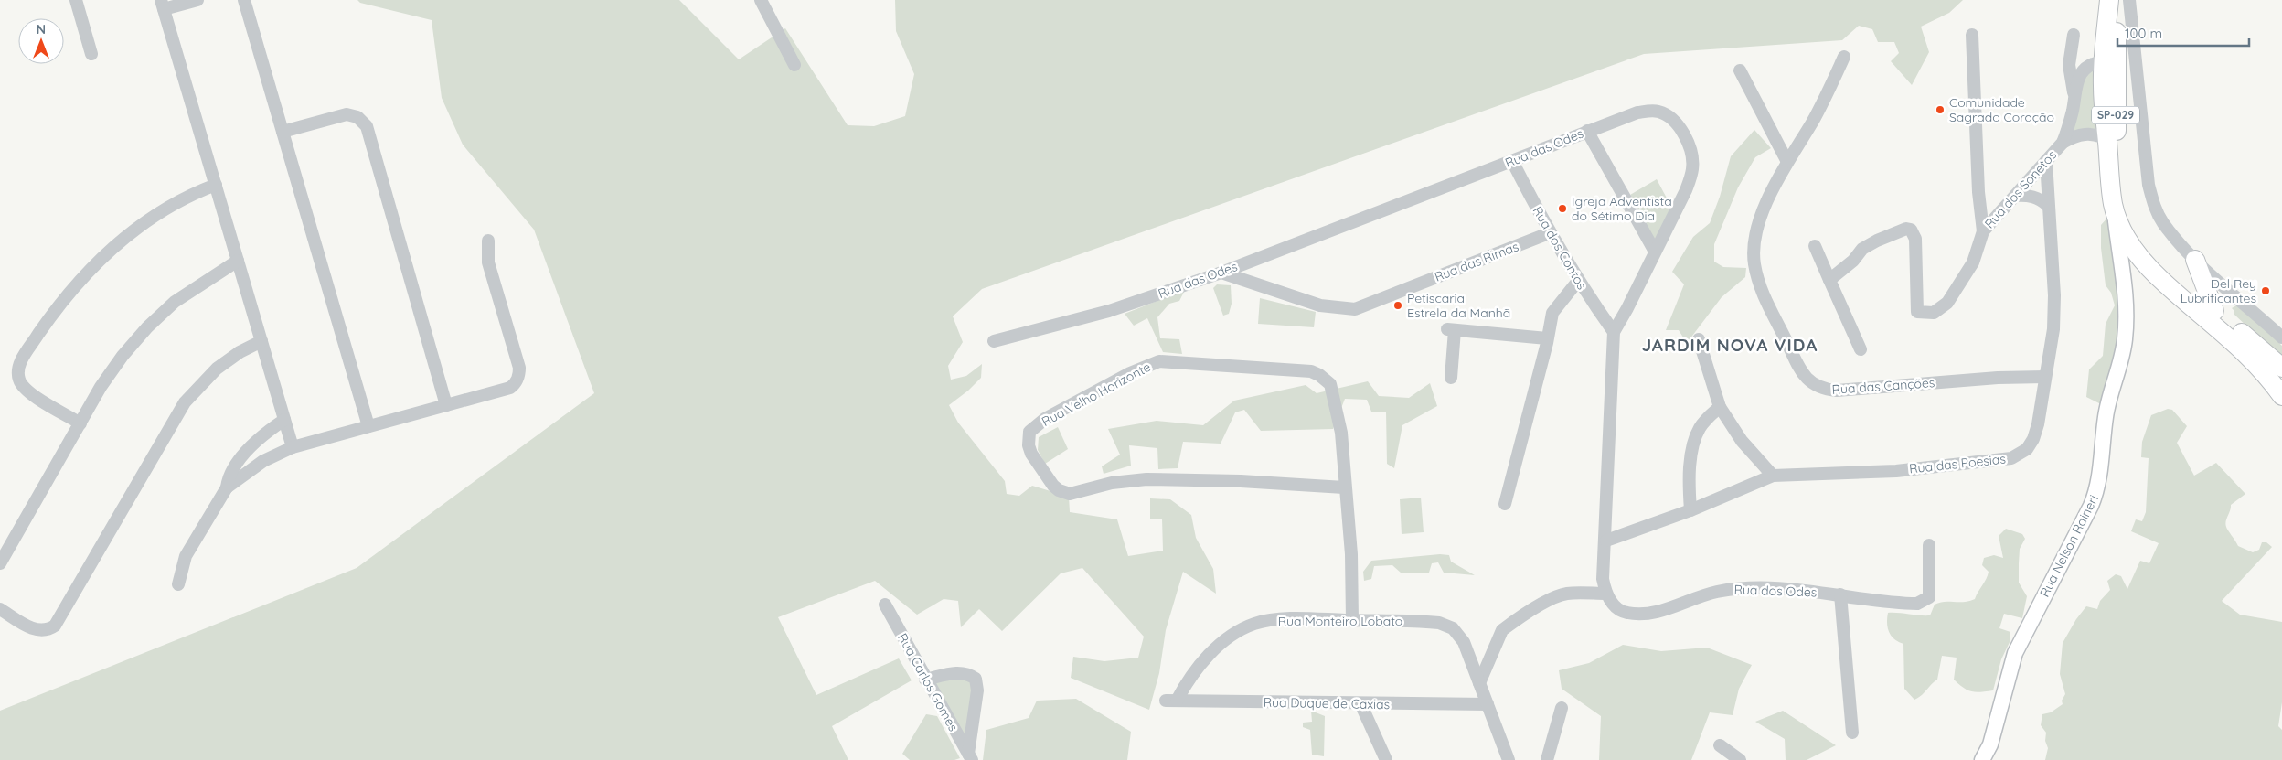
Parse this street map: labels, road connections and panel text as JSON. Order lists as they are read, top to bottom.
{
  "streets": {
    "highway": ["SP-029"],
    "main road": ["Rua Nelson Raineri"],
    "street": [
      "Rua das Odes",
      "Rua dos Sonetos",
      "Rua dos Contos",
      "Rua das Rimas",
      "Rua das Canções",
      "Rua Velho Horizonte",
      "Rua das Poesias",
      "Rua dos Odes",
      "Rua Monteiro Lobato",
      "Rua Carlos Gomes",
      "Rua Duque de Caxias"
    ]
  },
  "crossings": [
    ["SP-029", "Rua dos Sonetos"],
    ["SP-029", "Rua Nelson Raineri"],
    ["Rua das Odes", "Rua dos Contos"],
    ["Rua das Odes", "Rua das Rimas"],
    ["Rua das Odes", "Rua das Poesias"],
    ["Rua dos Sonetos", "Rua das Poesias"],
    ["Rua dos Contos", "Rua das Rimas"],
    ["Rua das Canções", "Rua das Poesias"],
    ["Rua Velho Horizonte", "Rua Monteiro Lobato"],
    ["Rua Monteiro Lobato", "Rua Duque de Caxias"]
  ],
  "districts": ["JARDIM NOVA VIDA"],
  "places": [
    "Comunidade Sagrado Coração",
    "Igreja Adventista do Sétimo Dia",
    "Del Rey Lubrificantes",
    "Petiscaria Estrela da Manhã"
  ],
  "scale_bar": "100 m",
  "north": "top"
}
